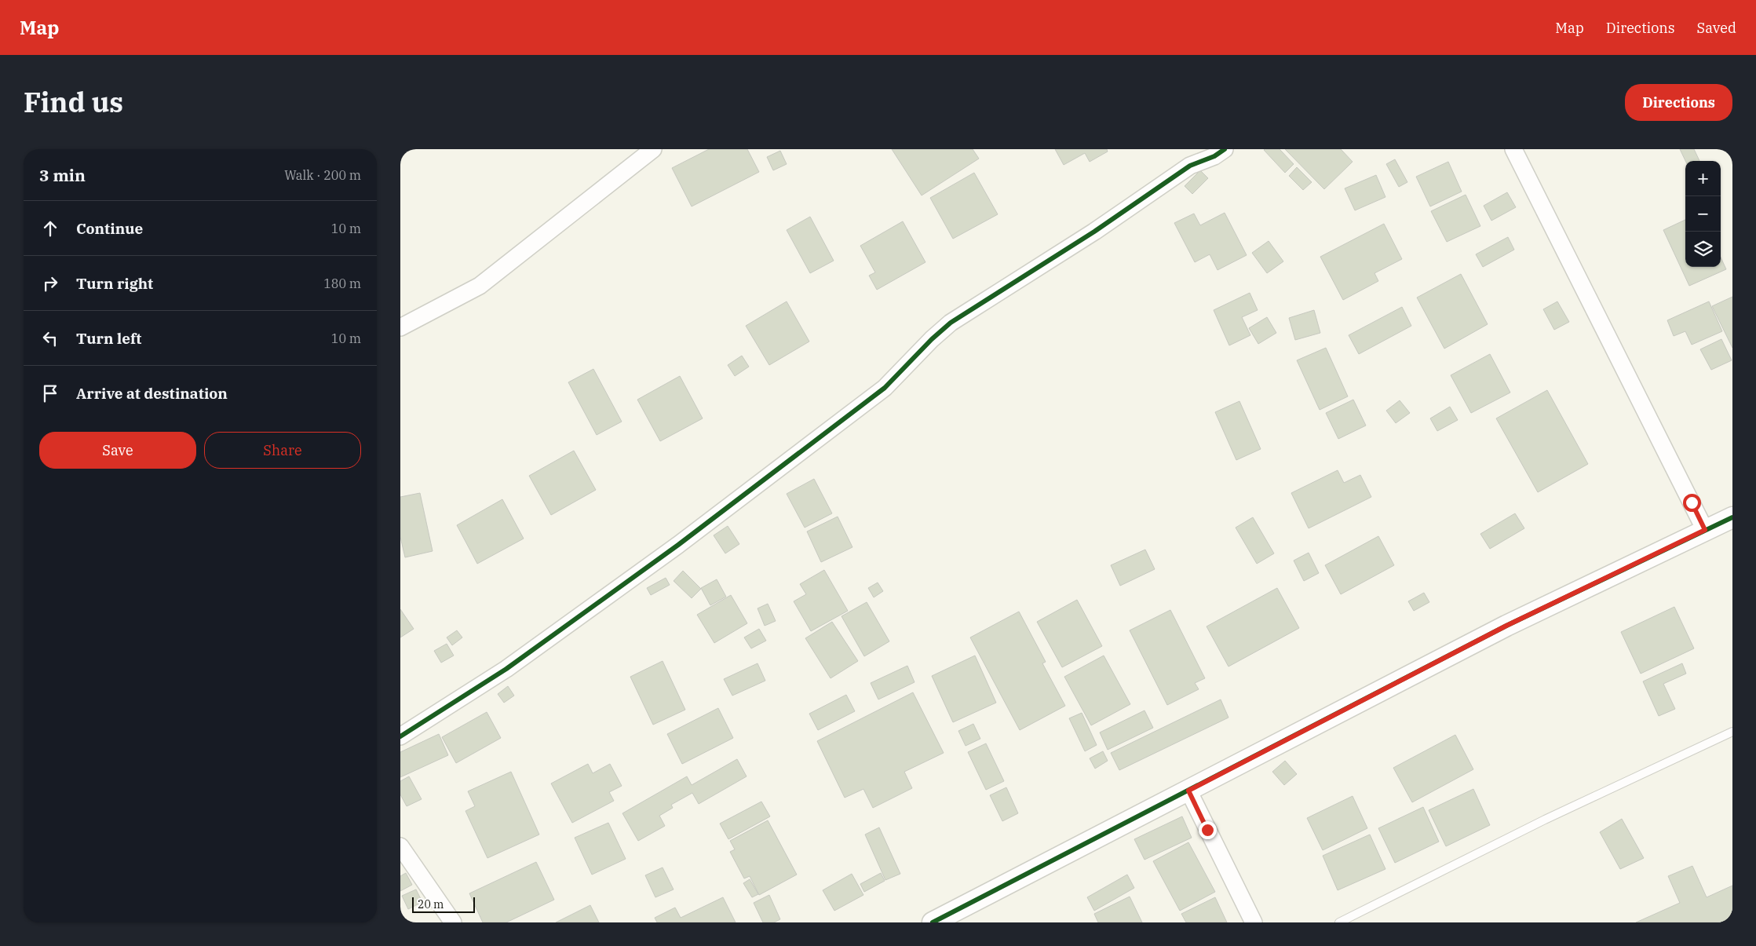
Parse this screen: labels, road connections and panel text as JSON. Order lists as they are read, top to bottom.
{
  "scale_bar": "20 m",
  "page": {
    "header": "Map",
    "nav": ["Map", "Directions", "Saved"],
    "title": "Find us",
    "buttons": [
      "Directions",
      ["Save", "Share"]
    ],
    "heading": ["3 min", "Walk · 200 m"],
    "map_buttons": ["+", "−"],
    "list": [
      ["Continue", "10 m"],
      ["Turn right", "180 m"],
      ["Turn left", "10 m"],
      "Arrive at destination"
    ],
    "scale": "20 m"
  }
}
